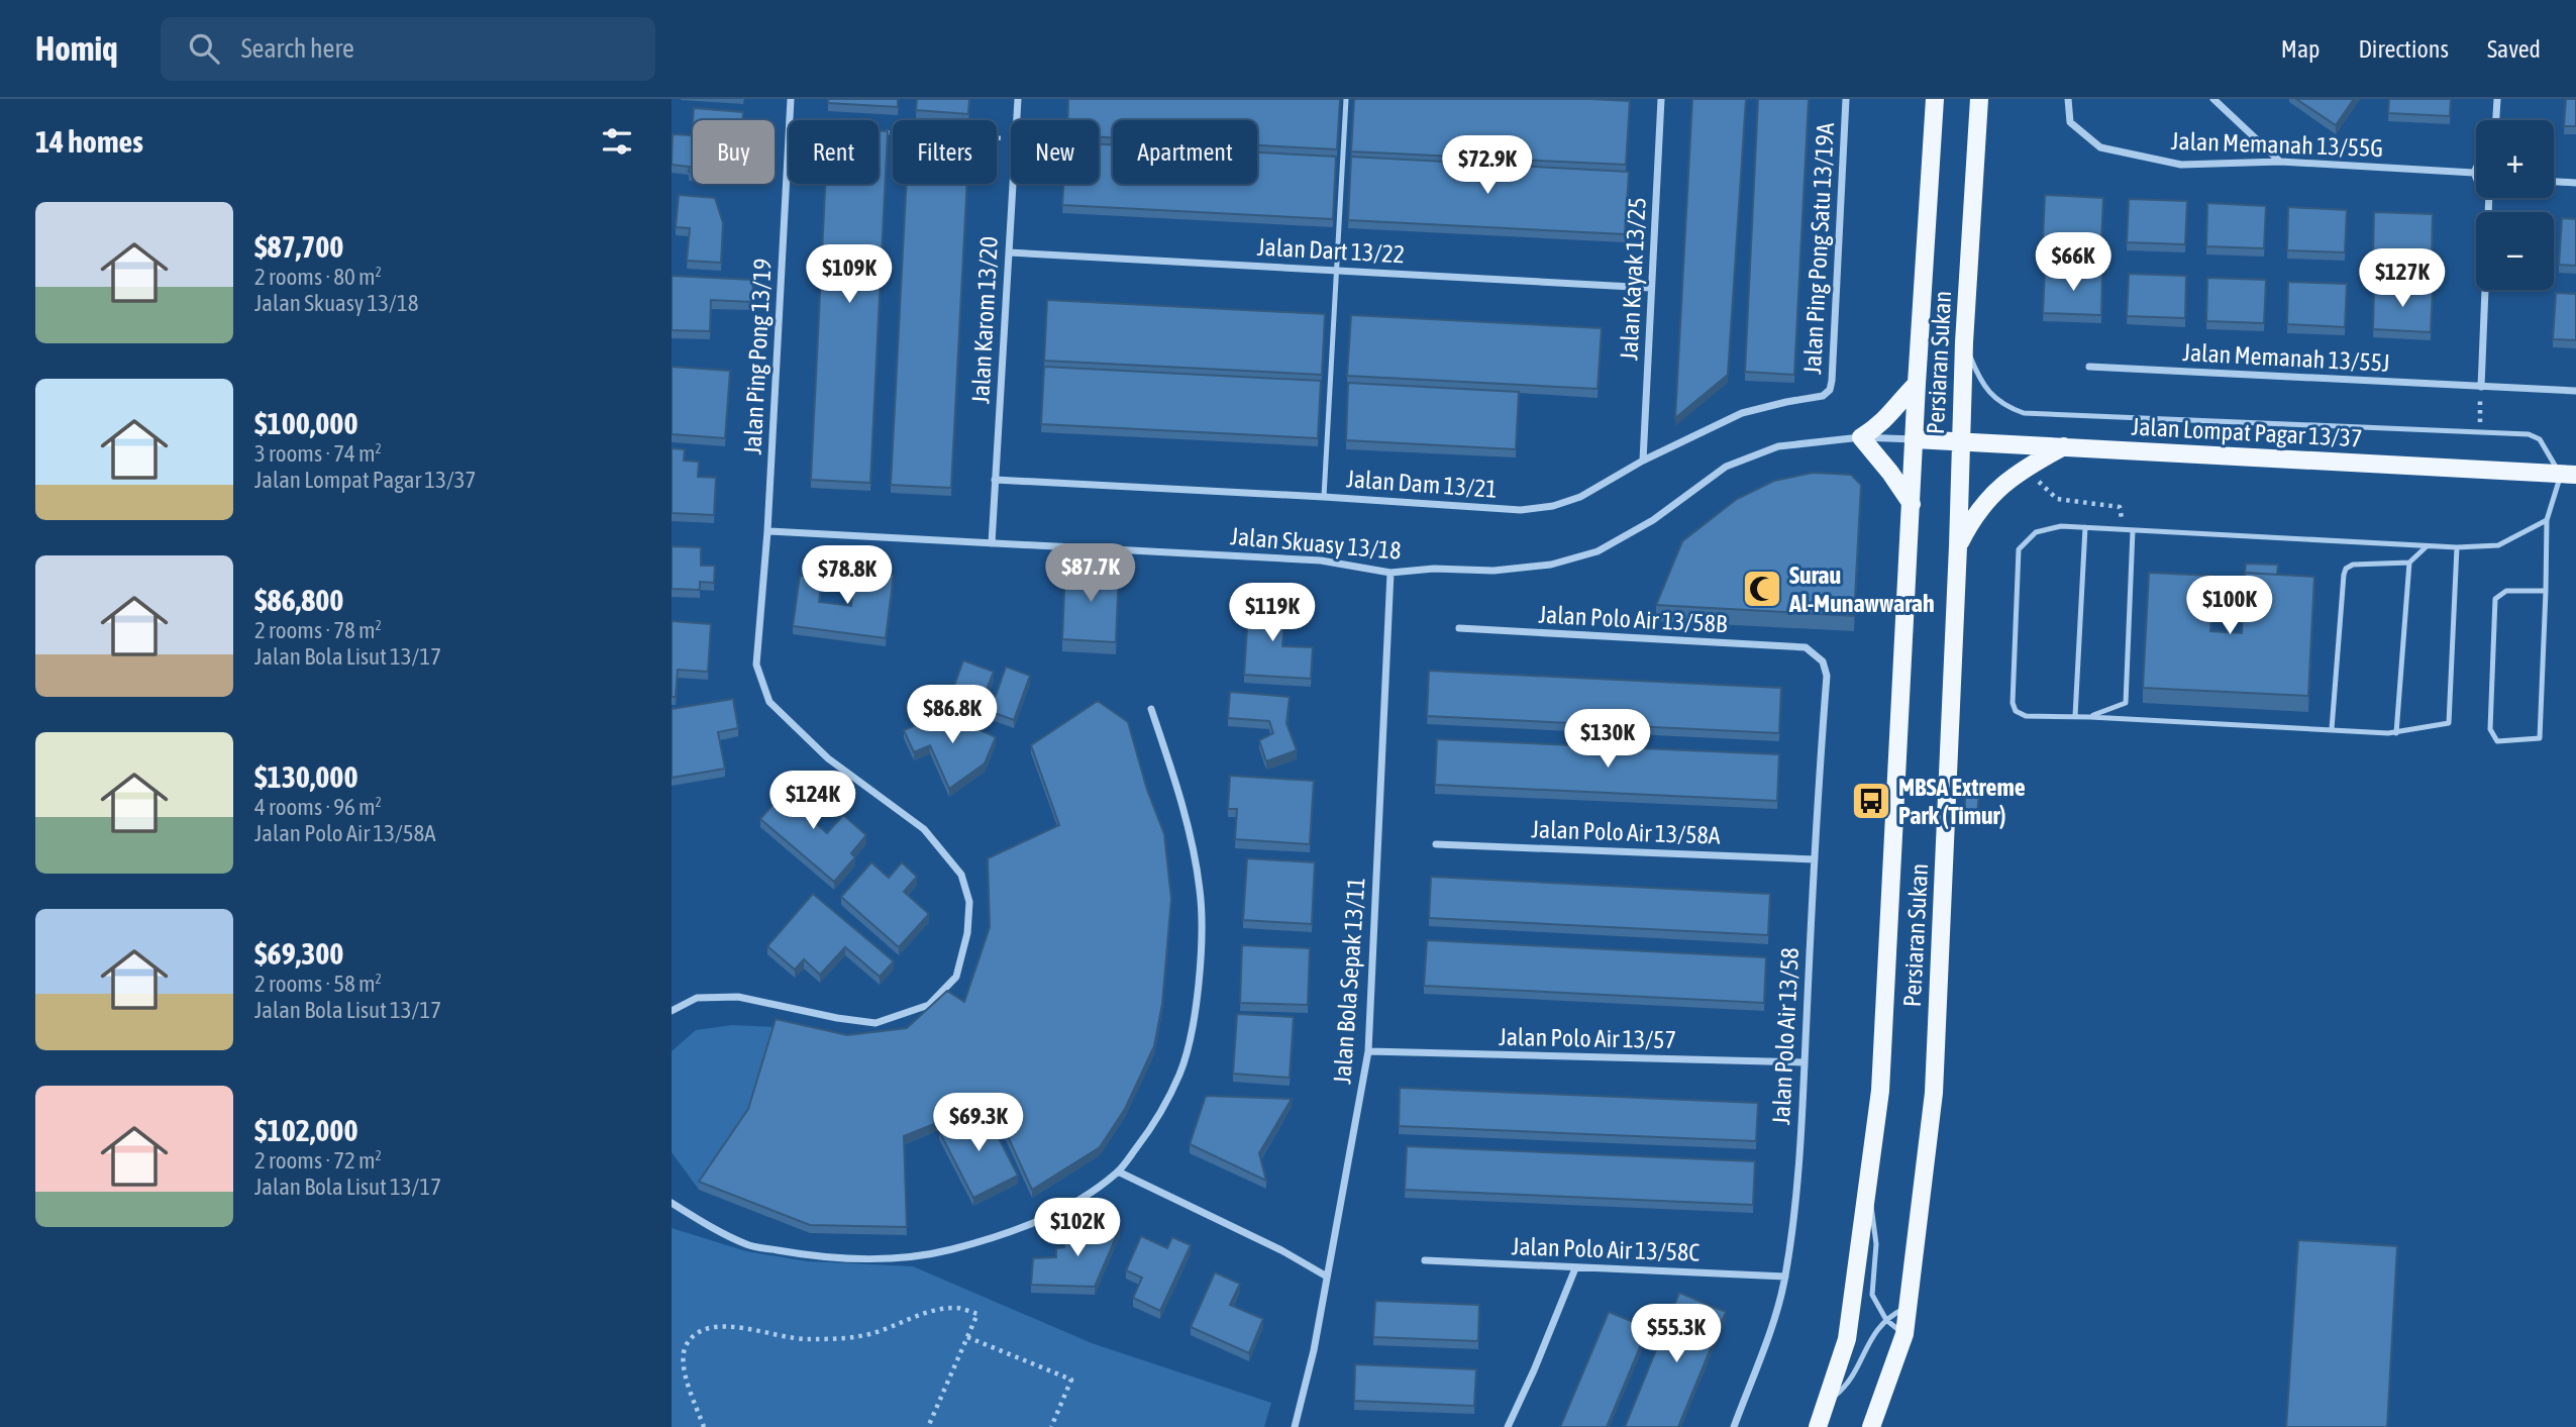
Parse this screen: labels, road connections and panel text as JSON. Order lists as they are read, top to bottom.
{
  "streets": {
    "main road": ["Persiaran Sukan", "Jalan Lompat Pagar 13/37"],
    "street": [
      "Jalan Memanah 13/55G",
      "Jalan Ping Pong Satu 13/19A",
      "Jalan Dart 13/22",
      "Jalan Kayak 13/25",
      "Jalan Karom 13/20",
      "Jalan Ping Pong 13/19",
      "Jalan Memanah 13/55J",
      "Jalan Dam 13/21",
      "Jalan Skuasy 13/18",
      "Jalan Polo Air 13/58B",
      "Jalan Polo Air 13/58A",
      "Jalan Bola Sepak 13/11",
      "Jalan Polo Air 13/58",
      "Jalan Polo Air 13/57",
      "Jalan Polo Air 13/58C"
    ]
  },
  "crossings": [
    ["Jalan Ping Pong Satu 13/19A", "Jalan Dam 13/21"],
    ["Jalan Dart 13/22", "Jalan Kayak 13/25"],
    ["Jalan Dart 13/22", "Jalan Karom 13/20"],
    ["Jalan Kayak 13/25", "Jalan Dam 13/21"],
    ["Jalan Karom 13/20", "Jalan Dam 13/21"],
    ["Jalan Karom 13/20", "Jalan Skuasy 13/18"],
    ["Jalan Ping Pong 13/19", "Jalan Skuasy 13/18"],
    ["Persiaran Sukan", "Jalan Lompat Pagar 13/37"],
    ["Persiaran Sukan", "Jalan Skuasy 13/18"],
    ["Jalan Lompat Pagar 13/37", "Jalan Skuasy 13/18"],
    ["Jalan Skuasy 13/18", "Jalan Bola Sepak 13/11"],
    ["Jalan Polo Air 13/58B", "Jalan Polo Air 13/58"],
    ["Jalan Polo Air 13/58A", "Jalan Polo Air 13/58"],
    ["Jalan Bola Sepak 13/11", "Jalan Polo Air 13/57"],
    ["Jalan Polo Air 13/58", "Jalan Polo Air 13/57"],
    ["Jalan Polo Air 13/58", "Jalan Polo Air 13/58C"]
  ],
  "places": {
    "mosque": ["Surau Al-Munawwarah"],
    "bus stop": ["MBSA Extreme Park (Timur)"]
  },
  "page": {
    "header": "Homiq",
    "search": "Search here",
    "nav": ["Map", "Directions", "Saved"],
    "heading": "14 homes",
    "map_buttons": ["+", "−"],
    "chip": [
      "Buy",
      "Rent",
      "Filters",
      "New",
      "Apartment"
    ],
    "price": [
      "$72.9K",
      "$66K",
      "$109K",
      "$127K",
      "$87.7K",
      "$78.8K",
      "$100K",
      "$119K",
      "$86.8K",
      "$130K",
      "$124K",
      "$69.3K",
      "$102K",
      "$55.3K"
    ],
    "list": [
      {
        "name": "$87,700",
        "note": "2 rooms · 80 m² · Jalan Skuasy 13/18"
      },
      {
        "name": "$100,000",
        "note": "3 rooms · 74 m² · Jalan Lompat Pagar 13/37"
      },
      {
        "name": "$86,800",
        "note": "2 rooms · 78 m² · Jalan Bola Lisut 13/17"
      },
      {
        "name": "$130,000",
        "note": "4 rooms · 96 m² · Jalan Polo Air 13/58A"
      },
      {
        "name": "$69,300",
        "note": "2 rooms · 58 m² · Jalan Bola Lisut 13/17"
      },
      {
        "name": "$102,000",
        "note": "2 rooms · 72 m² · Jalan Bola Lisut 13/17"
      }
    ]
  }
}
